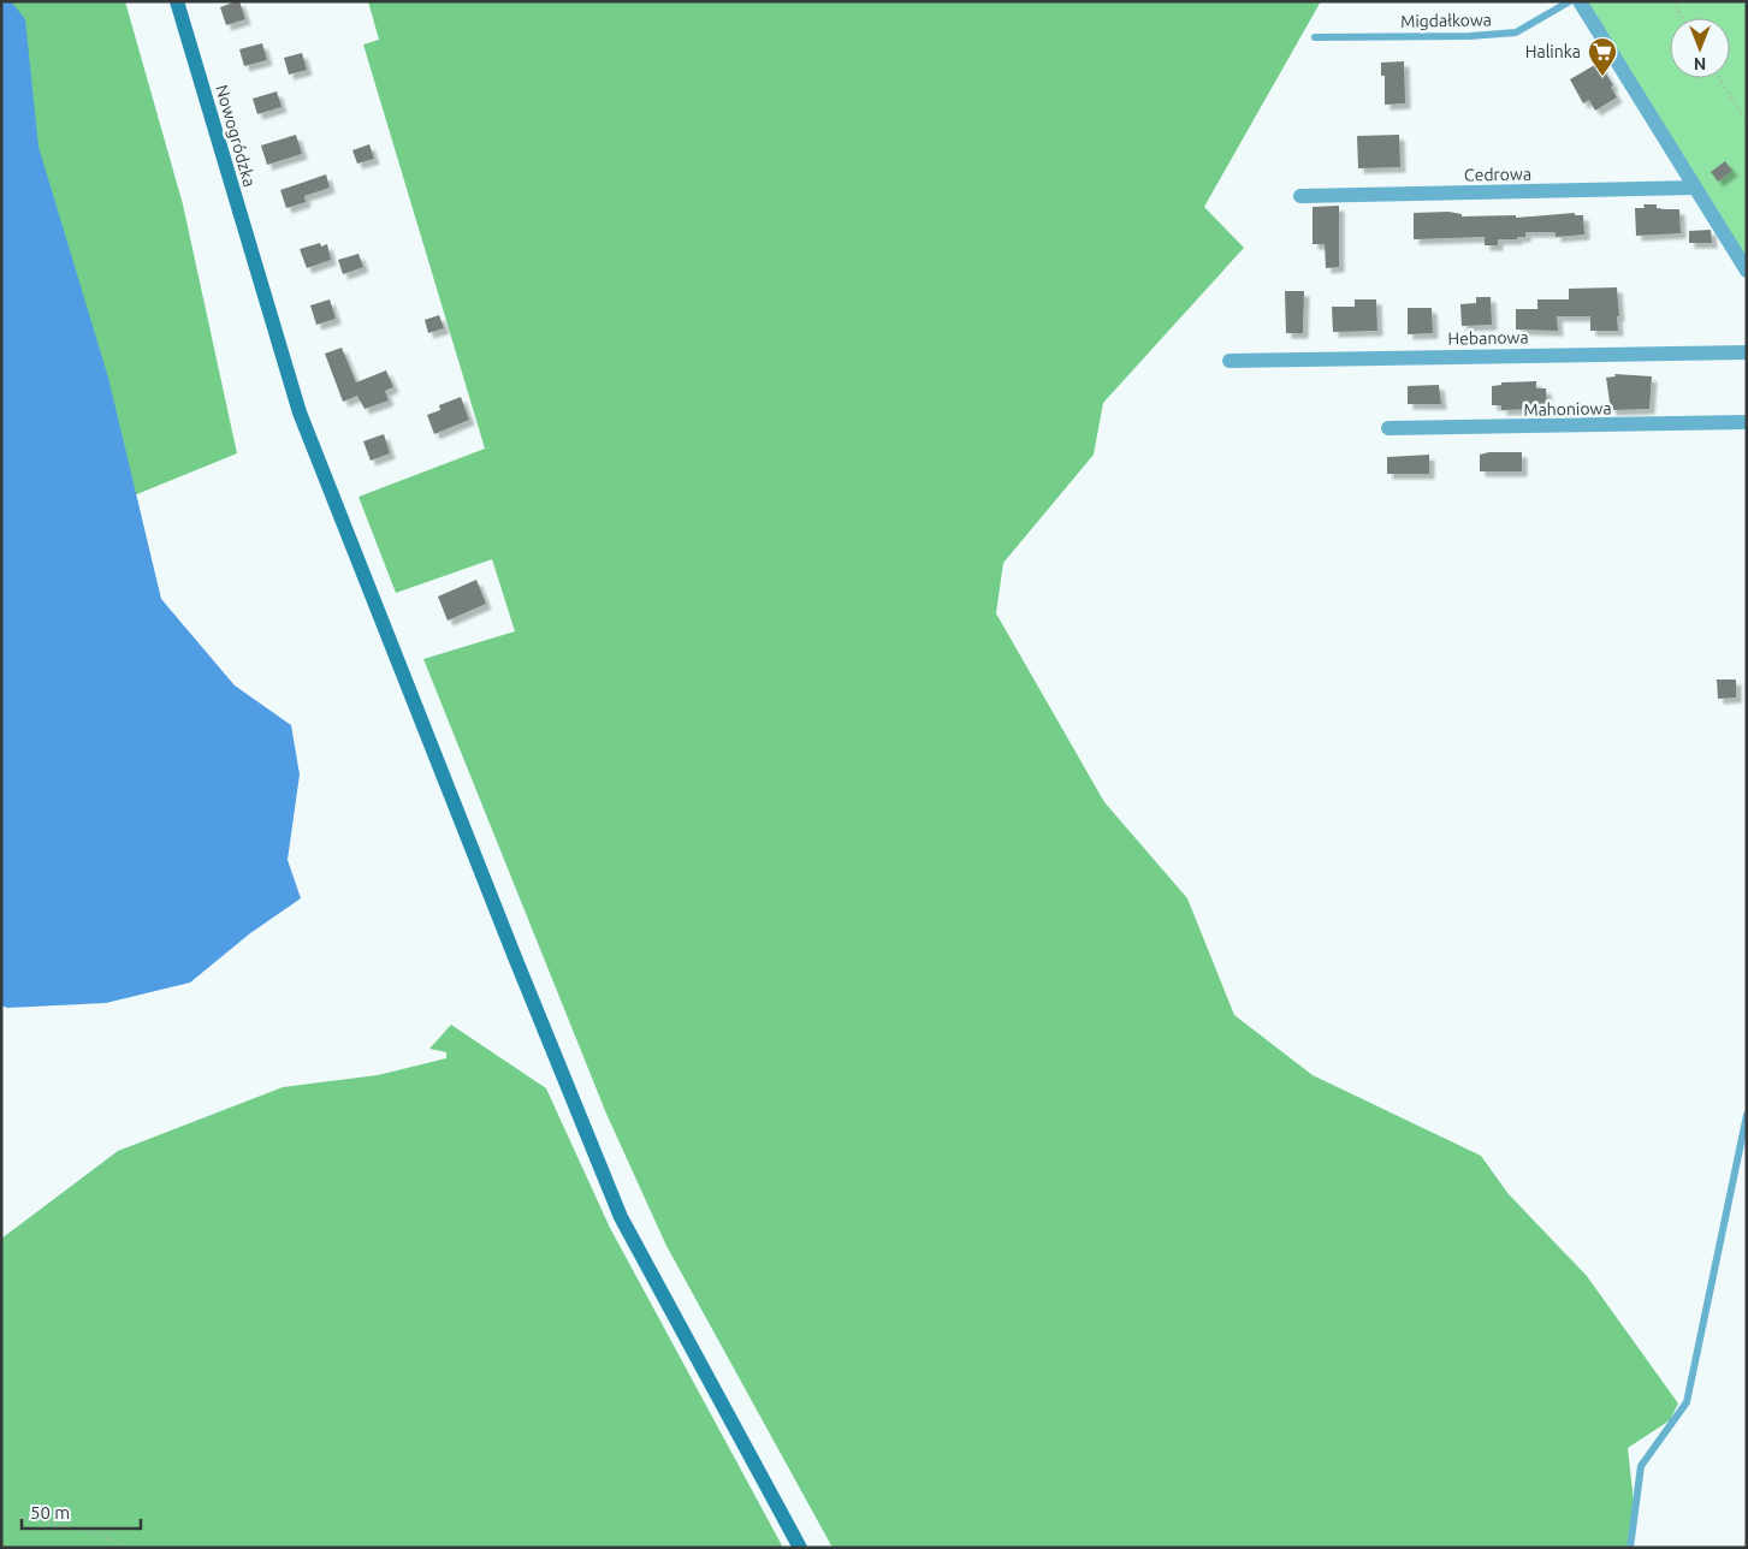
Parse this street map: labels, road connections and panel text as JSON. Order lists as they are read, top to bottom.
{
  "streets": {
    "main road": ["Nowogródzka"],
    "street": ["Cedrowa", "Hebanowa", "Mahoniowa"],
    "lane": ["Migdałkowa"]
  },
  "places": {
    "supermarket": ["Halinka"]
  },
  "scale_bar": "50 m",
  "north": "bottom"
}
